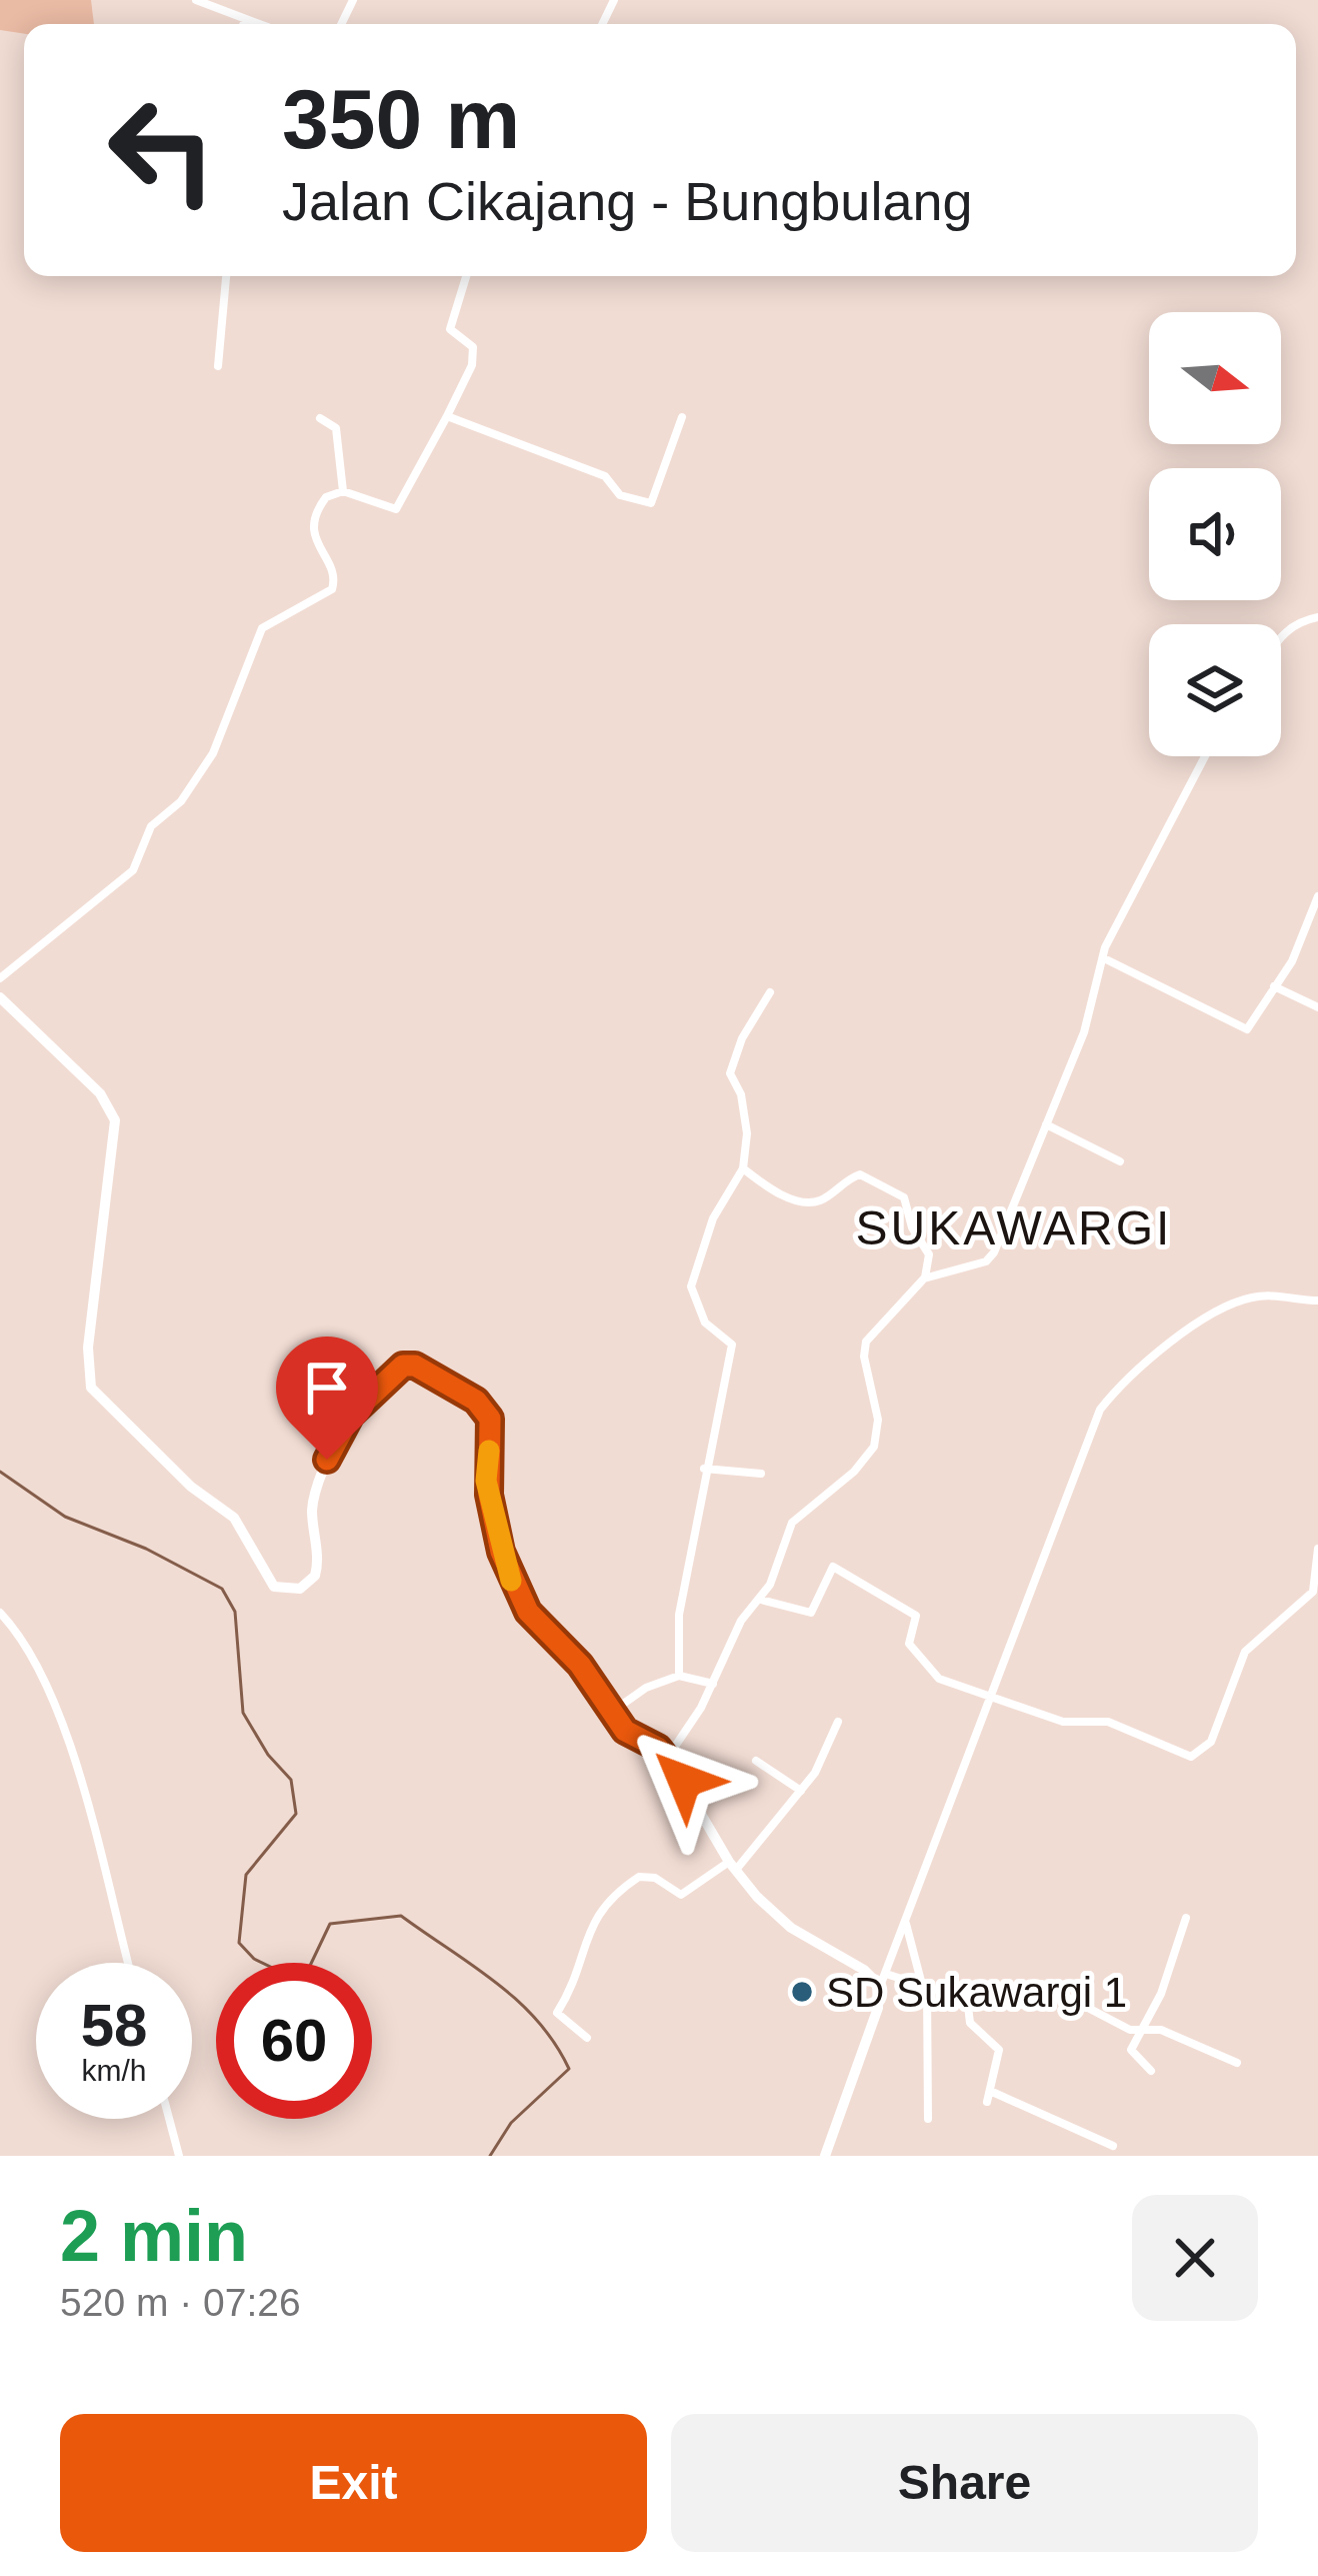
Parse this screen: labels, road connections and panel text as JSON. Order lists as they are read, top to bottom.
{
  "districts": ["SUKAWARGI"],
  "places": ["SD Sukawargi 1"],
  "north": "right",
  "page": {
    "turn": ["350 m", "Jalan Cikajang - Bungbulang"],
    "speed": "58 km/h",
    "limit": "60",
    "heading": ["2 min", "520 m · 07:26"],
    "buttons": ["Exit", "Share"]
  }
}
